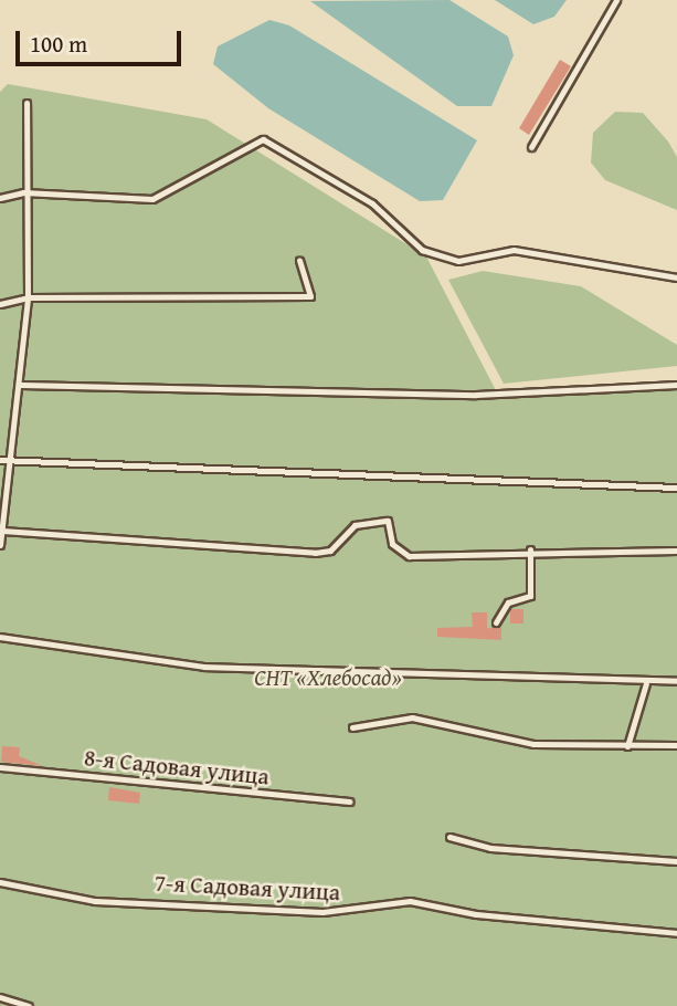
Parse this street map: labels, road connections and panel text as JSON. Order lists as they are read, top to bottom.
{
  "streets": {
    "lane": ["8-я Садовая улица", "7-я Садовая улица"]
  },
  "parks": ["СНТ «Хлебосад»"],
  "scale_bar": "100 m"
}
